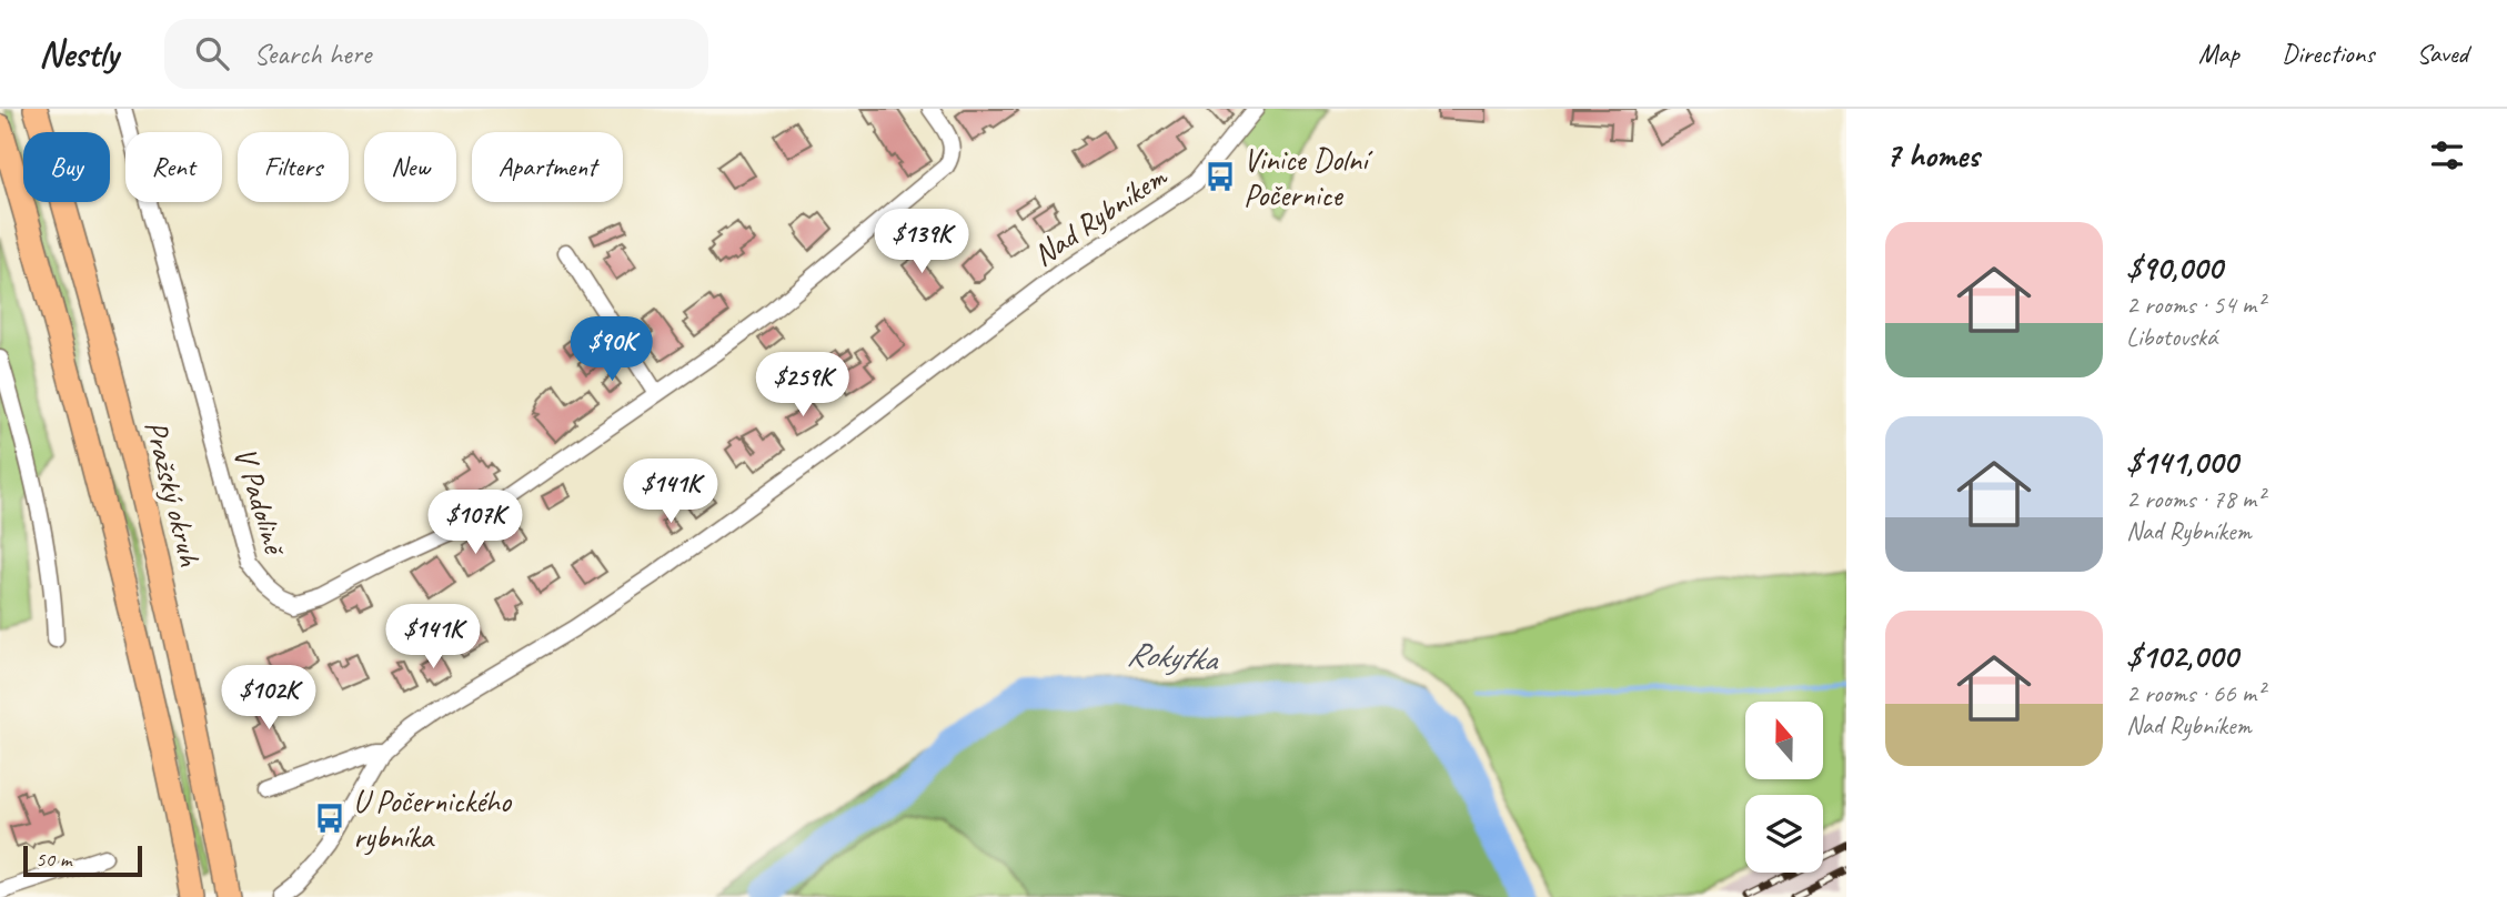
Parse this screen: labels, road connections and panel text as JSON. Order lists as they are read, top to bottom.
{
  "streets": {
    "highway": ["Pražský okruh"],
    "street": ["Nad Rybníkem", "V Padolině"]
  },
  "water": ["Rokytka"],
  "places": {
    "bus stop": ["Vinice Dolní Počernice", "U Počernického rybníka"]
  },
  "scale_bar": "50 m",
  "north": "top",
  "page": {
    "header": "Nestly",
    "search": "Search here",
    "nav": ["Map", "Directions", "Saved"],
    "heading": "7 homes",
    "chip": [
      "Buy",
      "Rent",
      "Filters",
      "New",
      "Apartment"
    ],
    "list": [
      {
        "name": "$90,000",
        "note": "2 rooms · 54 m² · Libotovská"
      },
      {
        "name": "$141,000",
        "note": "2 rooms · 78 m² · Nad Rybníkem"
      },
      {
        "name": "$102,000",
        "note": "2 rooms · 66 m² · Nad Rybníkem"
      }
    ],
    "price": [
      "$139K",
      "$90K",
      "$259K",
      "$141K",
      "$107K",
      "$141K",
      "$102K"
    ],
    "scale": "50 m"
  }
}
